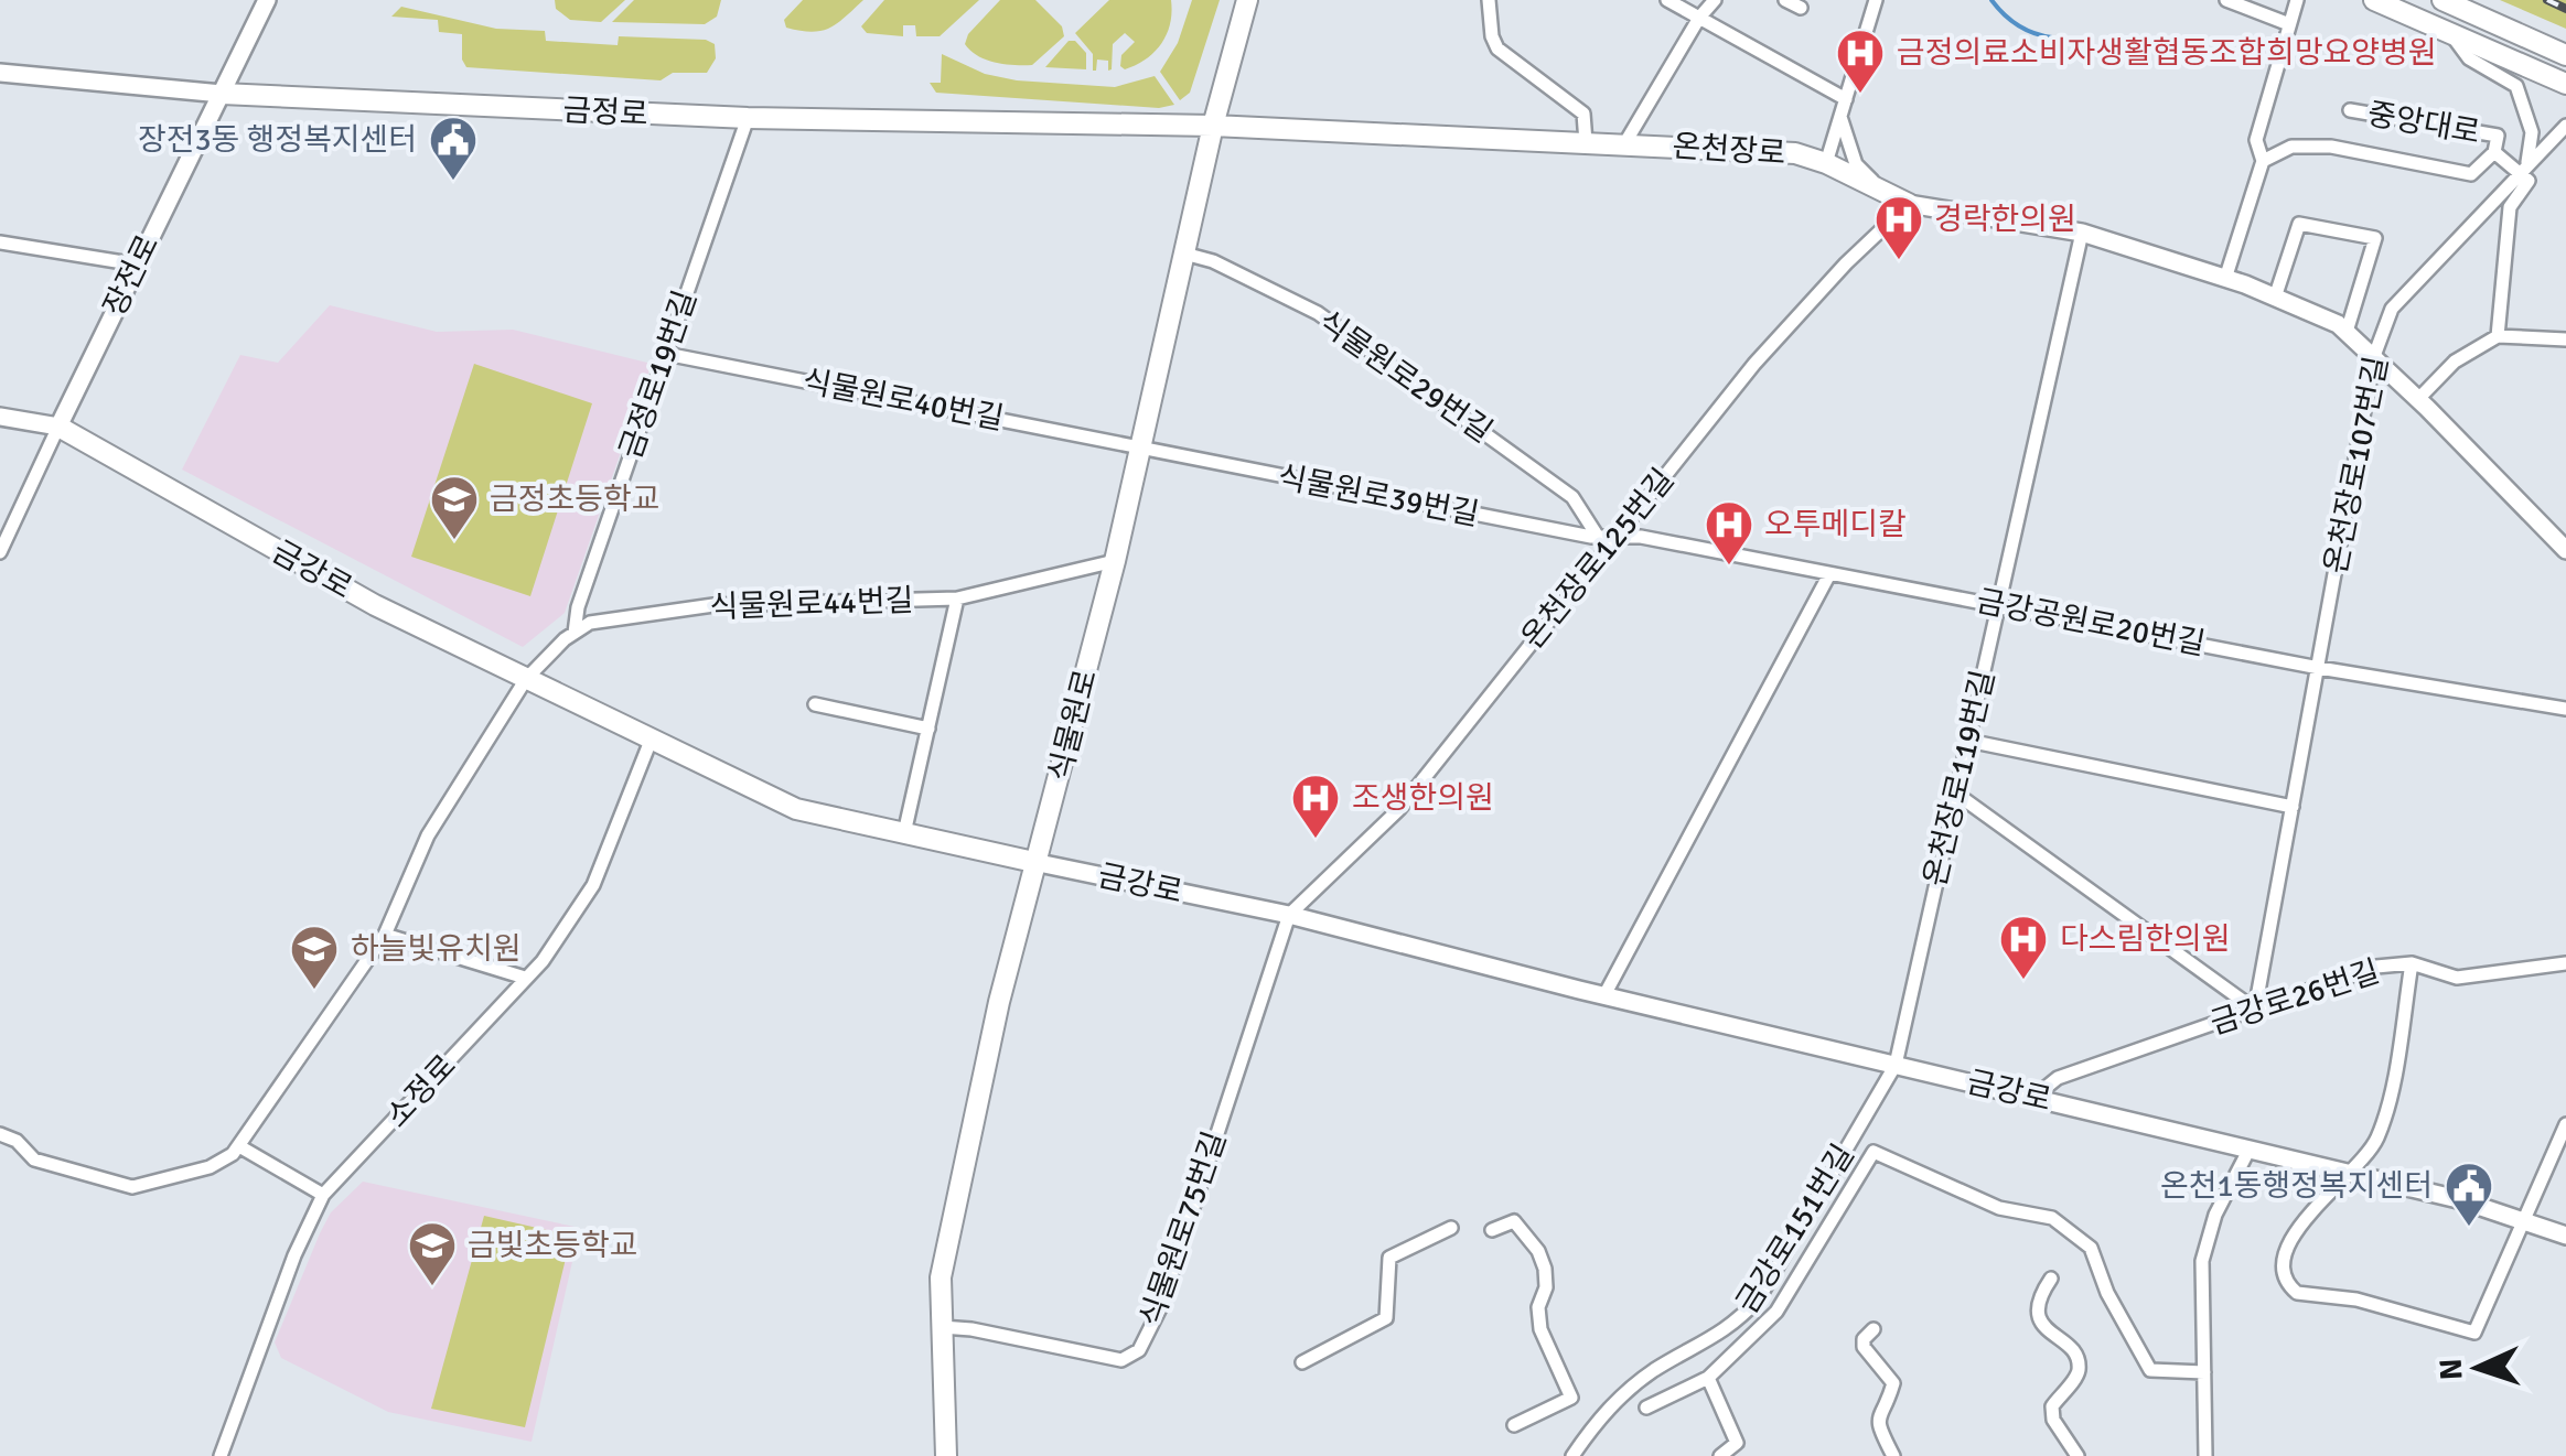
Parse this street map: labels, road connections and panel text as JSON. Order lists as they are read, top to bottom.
{
  "streets": {
    "main road": [
      "금정로",
      "온천장로",
      "금강로",
      "식물원로"
    ],
    "street": [
      "중앙대로",
      "장전로",
      "금정로19번길",
      "식물원로29번길",
      "식물원로40번길",
      "온천장로107번길",
      "식물원로39번길",
      "온천장로125번길",
      "식물원로44번길",
      "금강공원로20번길",
      "온천장로119번길",
      "금강로26번길",
      "소정로",
      "식물원로75번길",
      "금강로151번길"
    ]
  },
  "crossings": [
    ["금정로", "온천장로"],
    ["금정로", "장전로"],
    ["금정로", "금정로19번길"],
    ["금정로", "식물원로"],
    ["온천장로", "온천장로107번길"],
    ["온천장로", "온천장로125번길"],
    ["온천장로", "식물원로"],
    ["온천장로", "온천장로119번길"],
    ["장전로", "금강로"],
    ["금정로19번길", "식물원로40번길"],
    ["금정로19번길", "식물원로44번길"],
    ["식물원로29번길", "식물원로39번길"],
    ["식물원로29번길", "식물원로"],
    ["식물원로40번길", "식물원로39번길"],
    ["식물원로40번길", "식물원로"],
    ["온천장로107번길", "금강공원로20번길"],
    ["온천장로107번길", "금강로26번길"],
    ["식물원로39번길", "온천장로125번길"],
    ["식물원로39번길", "금강공원로20번길"],
    ["식물원로39번길", "식물원로"],
    ["온천장로125번길", "금강로"],
    ["온천장로125번길", "금강공원로20번길"],
    ["온천장로125번길", "식물원로75번길"],
    ["금강로", "식물원로44번길"],
    ["금강로", "식물원로"],
    ["금강로", "온천장로119번길"],
    ["금강로", "금강로26번길"],
    ["금강로", "소정로"],
    ["금강로", "식물원로75번길"],
    ["금강로", "금강로151번길"],
    ["식물원로44번길", "식물원로"],
    ["금강공원로20번길", "온천장로119번길"],
    ["식물원로", "식물원로75번길"],
    ["온천장로119번길", "금강로151번길"]
  ],
  "places": {
    "hospital": [
      "금정의료소비자생활협동조합희망요양병원",
      "경락한의원",
      "오투메디칼",
      "조생한의원",
      "다스림한의원"
    ],
    "public building": ["장전3동 행정복지센터", "온천1동행정복지센터"],
    "school or university": ["금정초등학교", "하늘빛유치원", "금빛초등학교"]
  },
  "north": "left"
}
